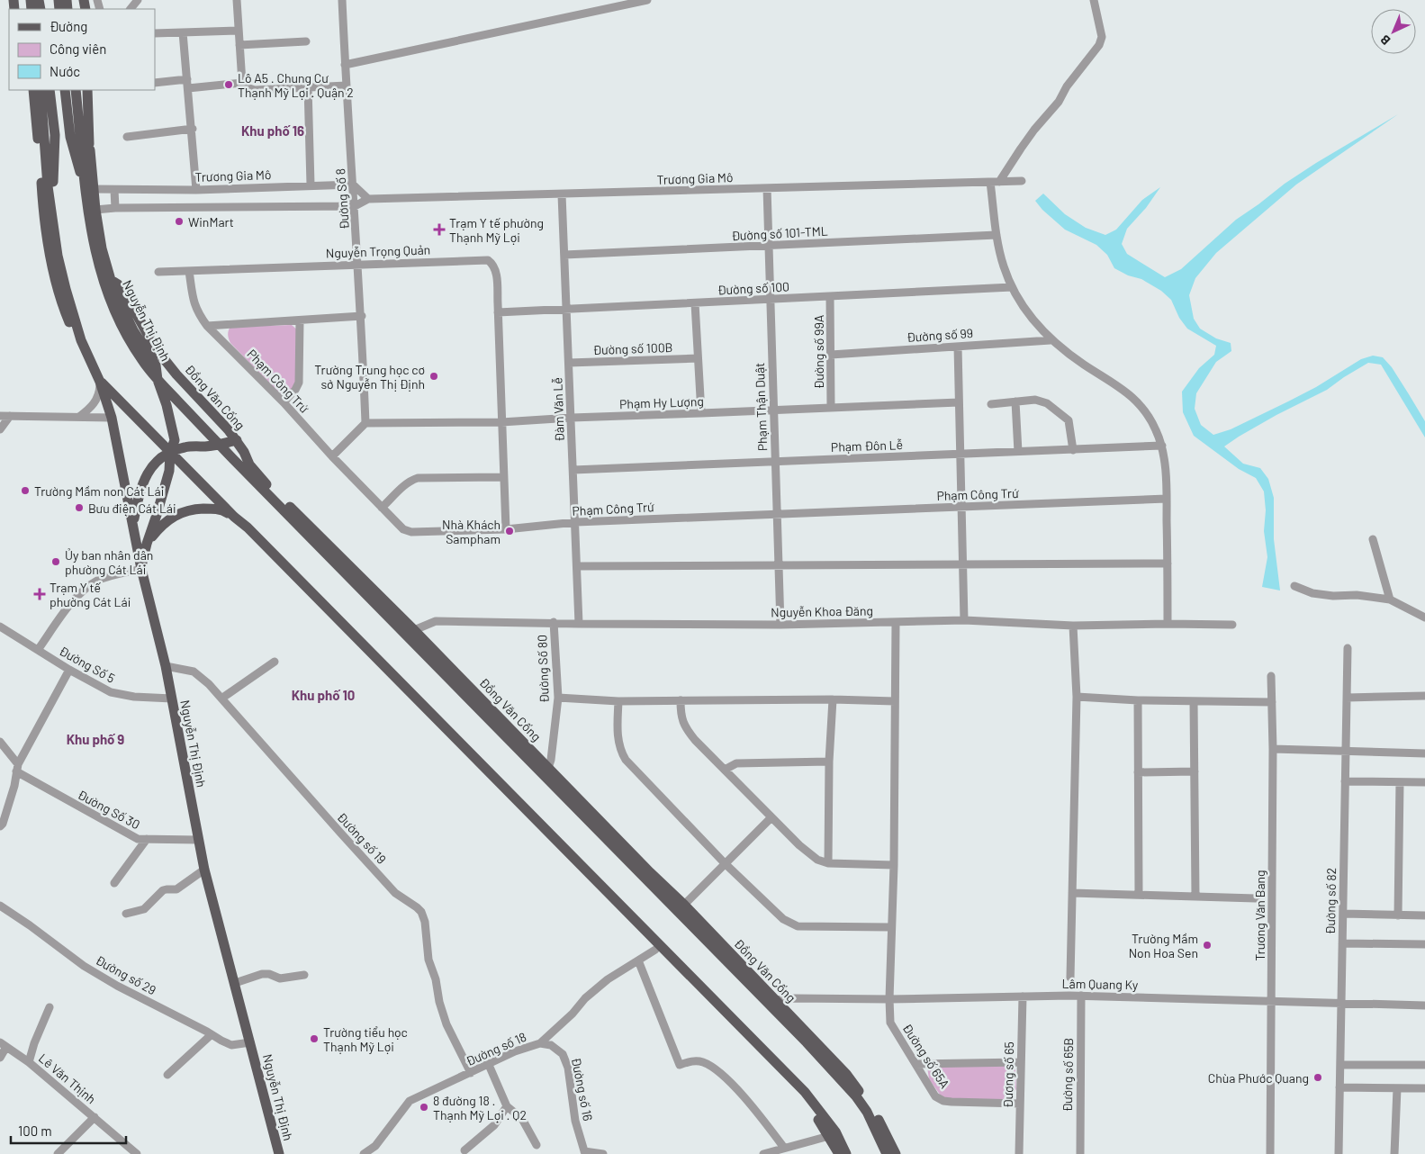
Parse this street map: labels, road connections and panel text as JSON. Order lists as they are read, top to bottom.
{
  "streets": {
    "main road": ["Nguyễn Thị Định", "Đồng Văn Cống"],
    "street": [
      "Trương Gia Mô",
      "Đường Số 8",
      "Đường số 101-TML",
      "Nguyễn Trọng Quản",
      "Đường số 100",
      "Đường số 99",
      "Đường số 100B",
      "Đường số 99A",
      "Phạm Công Trứ",
      "Phạm Hy Lượng",
      "Phạm Thận Duật",
      "Đàm Văn Lễ",
      "Phạm Đôn Lễ",
      "Nguyễn Khoa Đăng",
      "Đường Số 5",
      "Đường Số 80",
      "Đường Số 30",
      "Đường số 19",
      "Đường số 82",
      "Trương Văn Bang",
      "Đường số 29",
      "Lâm Quang Ky",
      "Đường số 18",
      "Đường số 65A",
      "Đương số 65",
      "Đường số 65B",
      "Lê Văn Thịnh",
      "Đường số 16"
    ]
  },
  "crossings": [
    ["Trương Gia Mô", "Đường Số 8"],
    ["Trương Gia Mô", "Nguyễn Thị Định"],
    ["Trương Gia Mô", "Phạm Thận Duật"],
    ["Trương Gia Mô", "Đàm Văn Lễ"],
    ["Đường Số 8", "Nguyễn Trọng Quản"],
    ["Đường Số 8", "Phạm Hy Lượng"],
    ["Đường số 101-TML", "Phạm Thận Duật"],
    ["Đường số 101-TML", "Đàm Văn Lễ"],
    ["Nguyễn Trọng Quản", "Đường số 100"],
    ["Nguyễn Trọng Quản", "Phạm Công Trứ"],
    ["Nguyễn Trọng Quản", "Phạm Hy Lượng"],
    ["Đường số 100", "Đường số 99A"],
    ["Đường số 100", "Phạm Thận Duật"],
    ["Đường số 100", "Đàm Văn Lễ"],
    ["Nguyễn Thị Định", "Đồng Văn Cống"],
    ["Nguyễn Thị Định", "Đường Số 5"],
    ["Nguyễn Thị Định", "Đường Số 30"],
    ["Nguyễn Thị Định", "Đường số 19"],
    ["Nguyễn Thị Định", "Đường số 29"],
    ["Đường số 99", "Đường số 99A"],
    ["Đường số 100B", "Đàm Văn Lễ"],
    ["Đường số 99A", "Phạm Hy Lượng"],
    ["Phạm Công Trứ", "Phạm Thận Duật"],
    ["Phạm Công Trứ", "Đàm Văn Lễ"],
    ["Đồng Văn Cống", "Nguyễn Khoa Đăng"],
    ["Đồng Văn Cống", "Đường Số 80"],
    ["Đồng Văn Cống", "Lâm Quang Ky"],
    ["Phạm Hy Lượng", "Phạm Thận Duật"],
    ["Phạm Hy Lượng", "Đàm Văn Lễ"],
    ["Phạm Thận Duật", "Phạm Đôn Lễ"],
    ["Phạm Thận Duật", "Nguyễn Khoa Đăng"],
    ["Đàm Văn Lễ", "Phạm Đôn Lễ"],
    ["Đàm Văn Lễ", "Nguyễn Khoa Đăng"],
    ["Nguyễn Khoa Đăng", "Đường Số 80"],
    ["Nguyễn Khoa Đăng", "Đường số 65A"],
    ["Đường số 19", "Đường số 18"],
    ["Đường số 82", "Lâm Quang Ky"],
    ["Trương Văn Bang", "Lâm Quang Ky"],
    ["Lâm Quang Ky", "Đường số 65A"],
    ["Lâm Quang Ky", "Đương số 65"],
    ["Lâm Quang Ky", "Đường số 65B"],
    ["Đường số 18", "Đường số 16"],
    ["Đường số 65A", "Đương số 65"]
  ],
  "districts": ["Khu phố 16", "Khu phố 10", "Khu phố 9"],
  "places": {
    "other": [
      "Lô A5 . Chung Cư Thạnh Mỹ Lợi . Quận 2",
      "WinMart",
      "Trường Trung học cơ sở Nguyễn Thị Định",
      "Trường Mầm non Cát Lái",
      "Bưu điện Cát Lái",
      "Nhà Khách Sampham",
      "Ủy ban nhân dân phường Cát Lái",
      "Trường Mầm Non Hoa Sen",
      "Trường tiểu học Thạnh Mỹ Lợi",
      "Chùa Phước Quang",
      "8 đường 18 . Thạnh Mỹ Lợi . Q2"
    ],
    "health": ["Trạm Y tế phường Thạnh Mỹ Lợi", "Trạm Y tế phường Cát Lái"]
  },
  "legend": ["Đường", "Công viên", "Nước"],
  "scale_bar": "100 m",
  "north": "bottom left"
}
